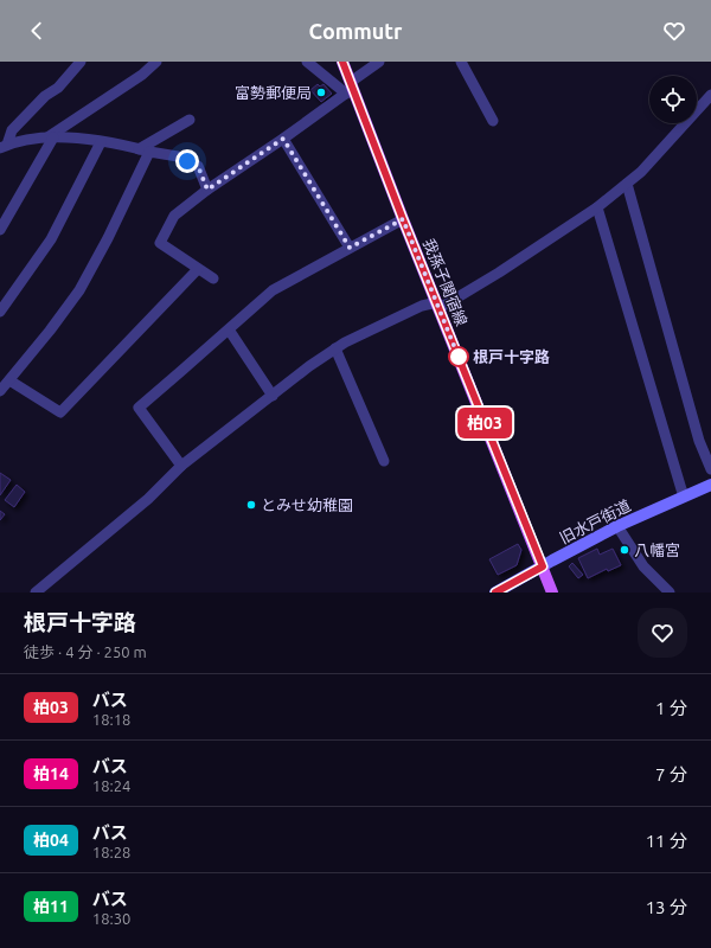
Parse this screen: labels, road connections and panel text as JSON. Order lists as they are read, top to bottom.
{
  "streets": {
    "main road": ["我孫子関宿線"],
    "street": ["旧水戸街道"]
  },
  "crossings": [
    ["我孫子関宿線", "旧水戸街道"]
  ],
  "places": [
    "富勢郵便局",
    "根戸十字路",
    "とみせ幼稚園",
    "八幡宮"
  ],
  "lines": ["bus line 柏03"],
  "page": {
    "header": "Commutr",
    "on_map": "柏03",
    "heading": ["根戸十字路", "徒歩 · 4 分 · 250 m"],
    "list": [
      {
        "mark": "柏03",
        "name": "バス",
        "note": "18:18",
        "value": "1 分"
      },
      {
        "mark": "柏14",
        "name": "バス",
        "note": "18:24",
        "value": "7 分"
      },
      {
        "mark": "柏04",
        "name": "バス",
        "note": "18:28",
        "value": "11 分"
      },
      {
        "mark": "柏11",
        "name": "バス",
        "note": "18:30",
        "value": "13 分"
      }
    ]
  }
}
